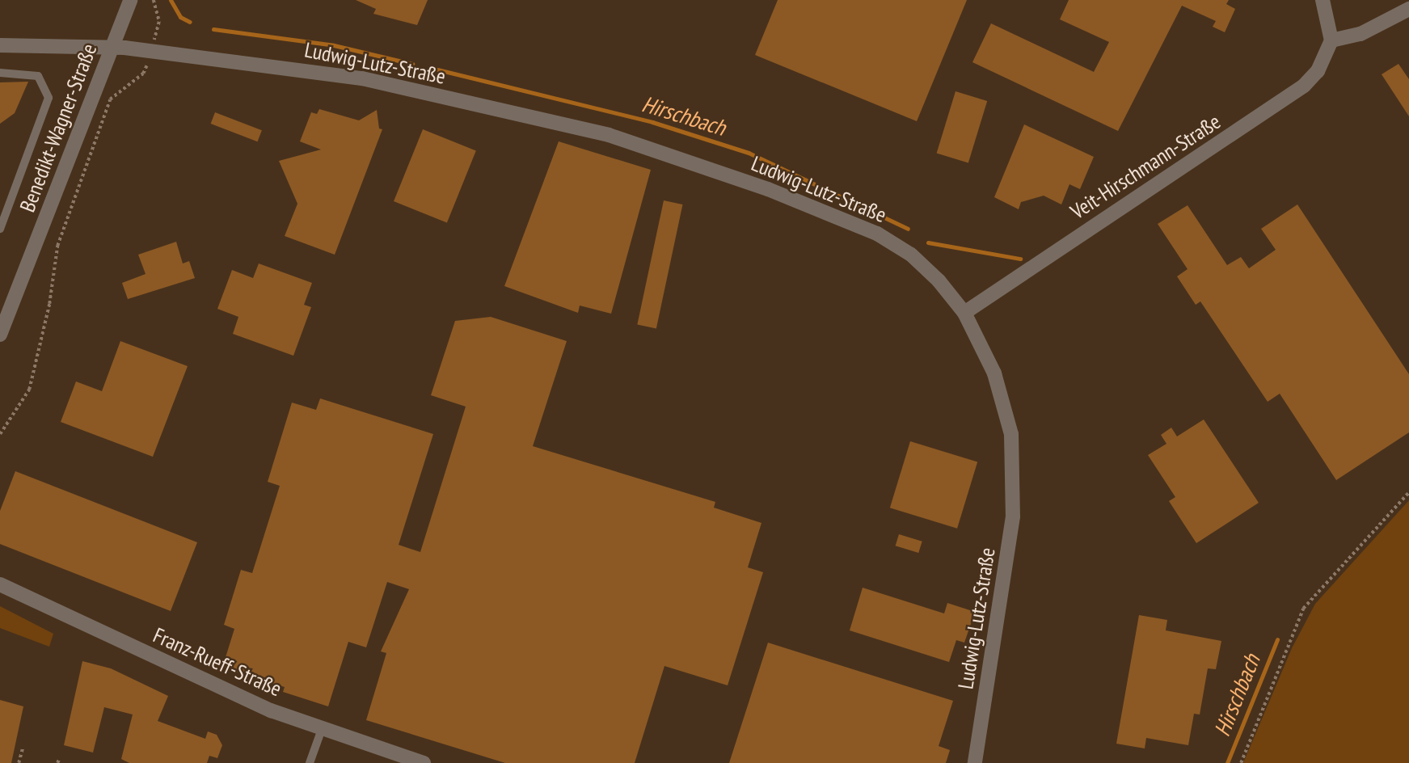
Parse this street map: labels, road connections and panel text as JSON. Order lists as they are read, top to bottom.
{
  "streets": {
    "street": [
      "Ludwig-Lutz-Straße",
      "Benedikt-Wagner-Straße",
      "Veit-Hirschmann-Straße",
      "Franz-Rueff-Straße"
    ]
  },
  "crossings": [
    ["Ludwig-Lutz-Straße", "Benedikt-Wagner-Straße"],
    ["Ludwig-Lutz-Straße", "Veit-Hirschmann-Straße"]
  ],
  "water": ["Hirschbach"]
}
